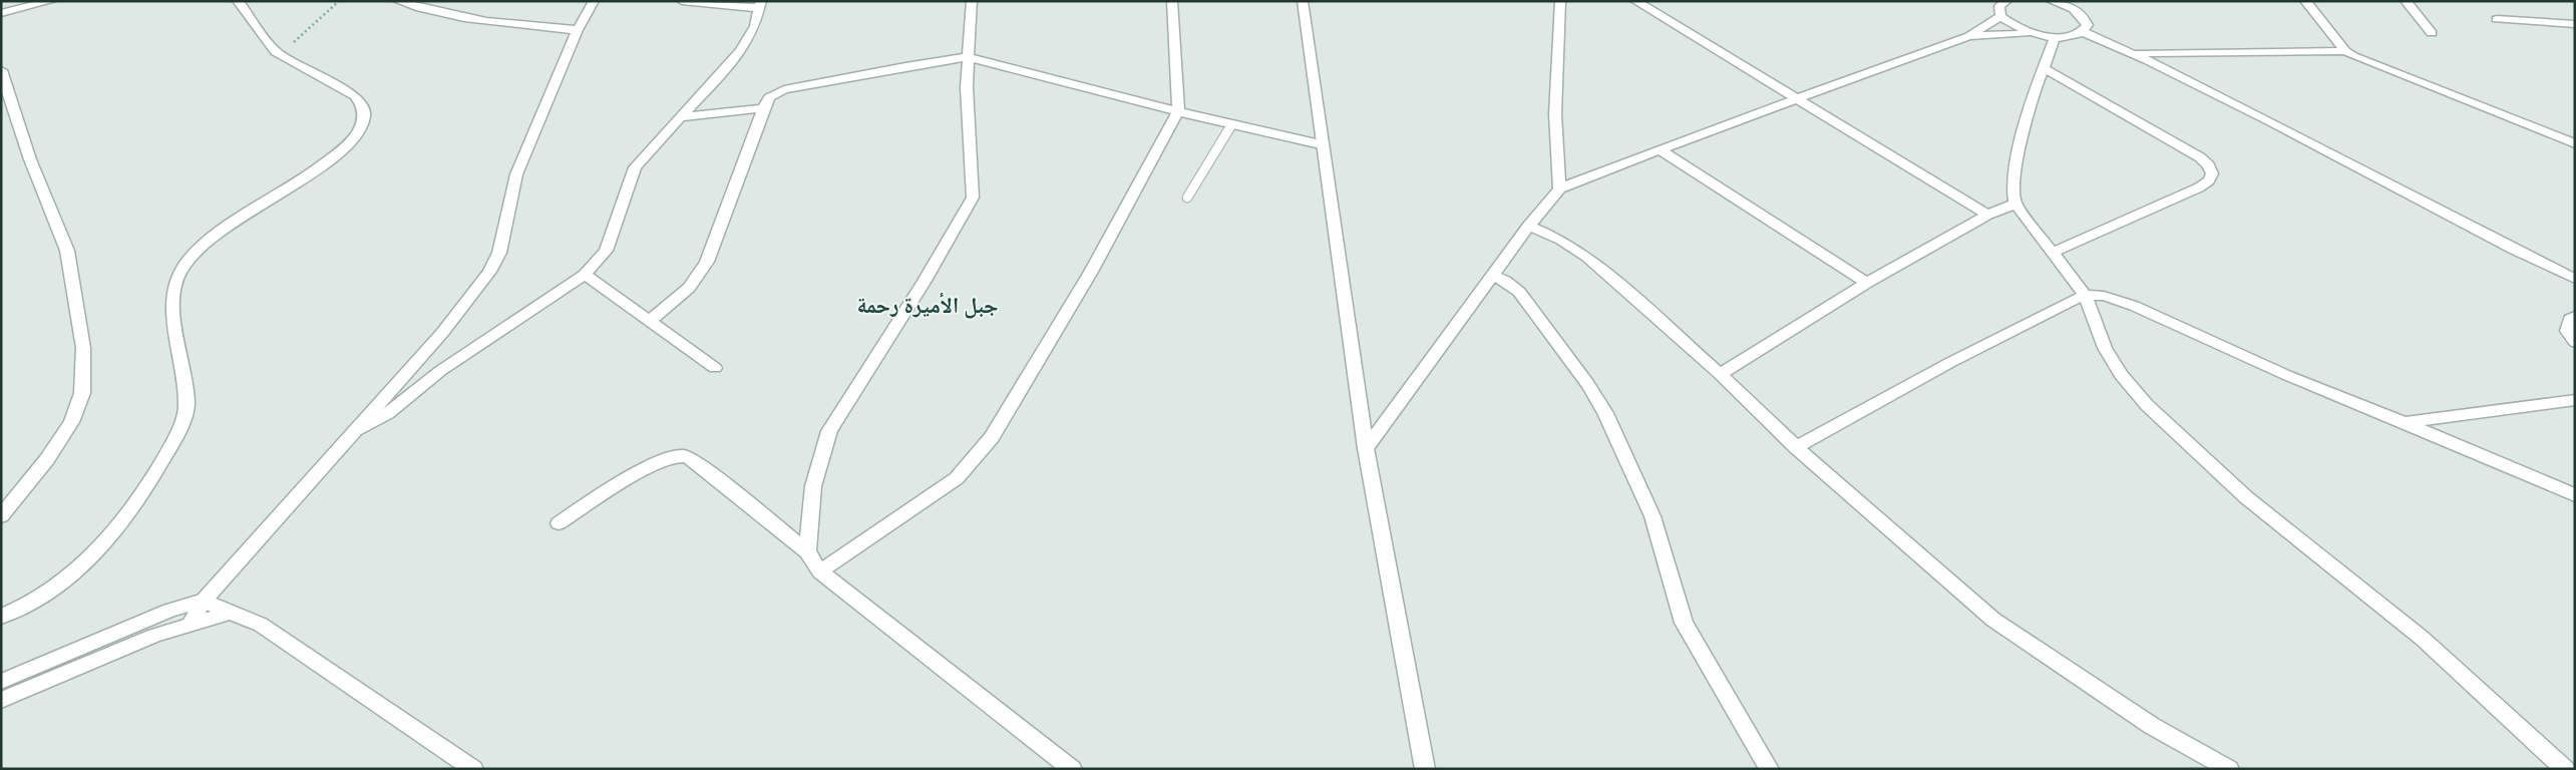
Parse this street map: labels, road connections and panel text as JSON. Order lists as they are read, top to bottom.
{
  "districts": ["جبل الأميرة رحمة"]
}
